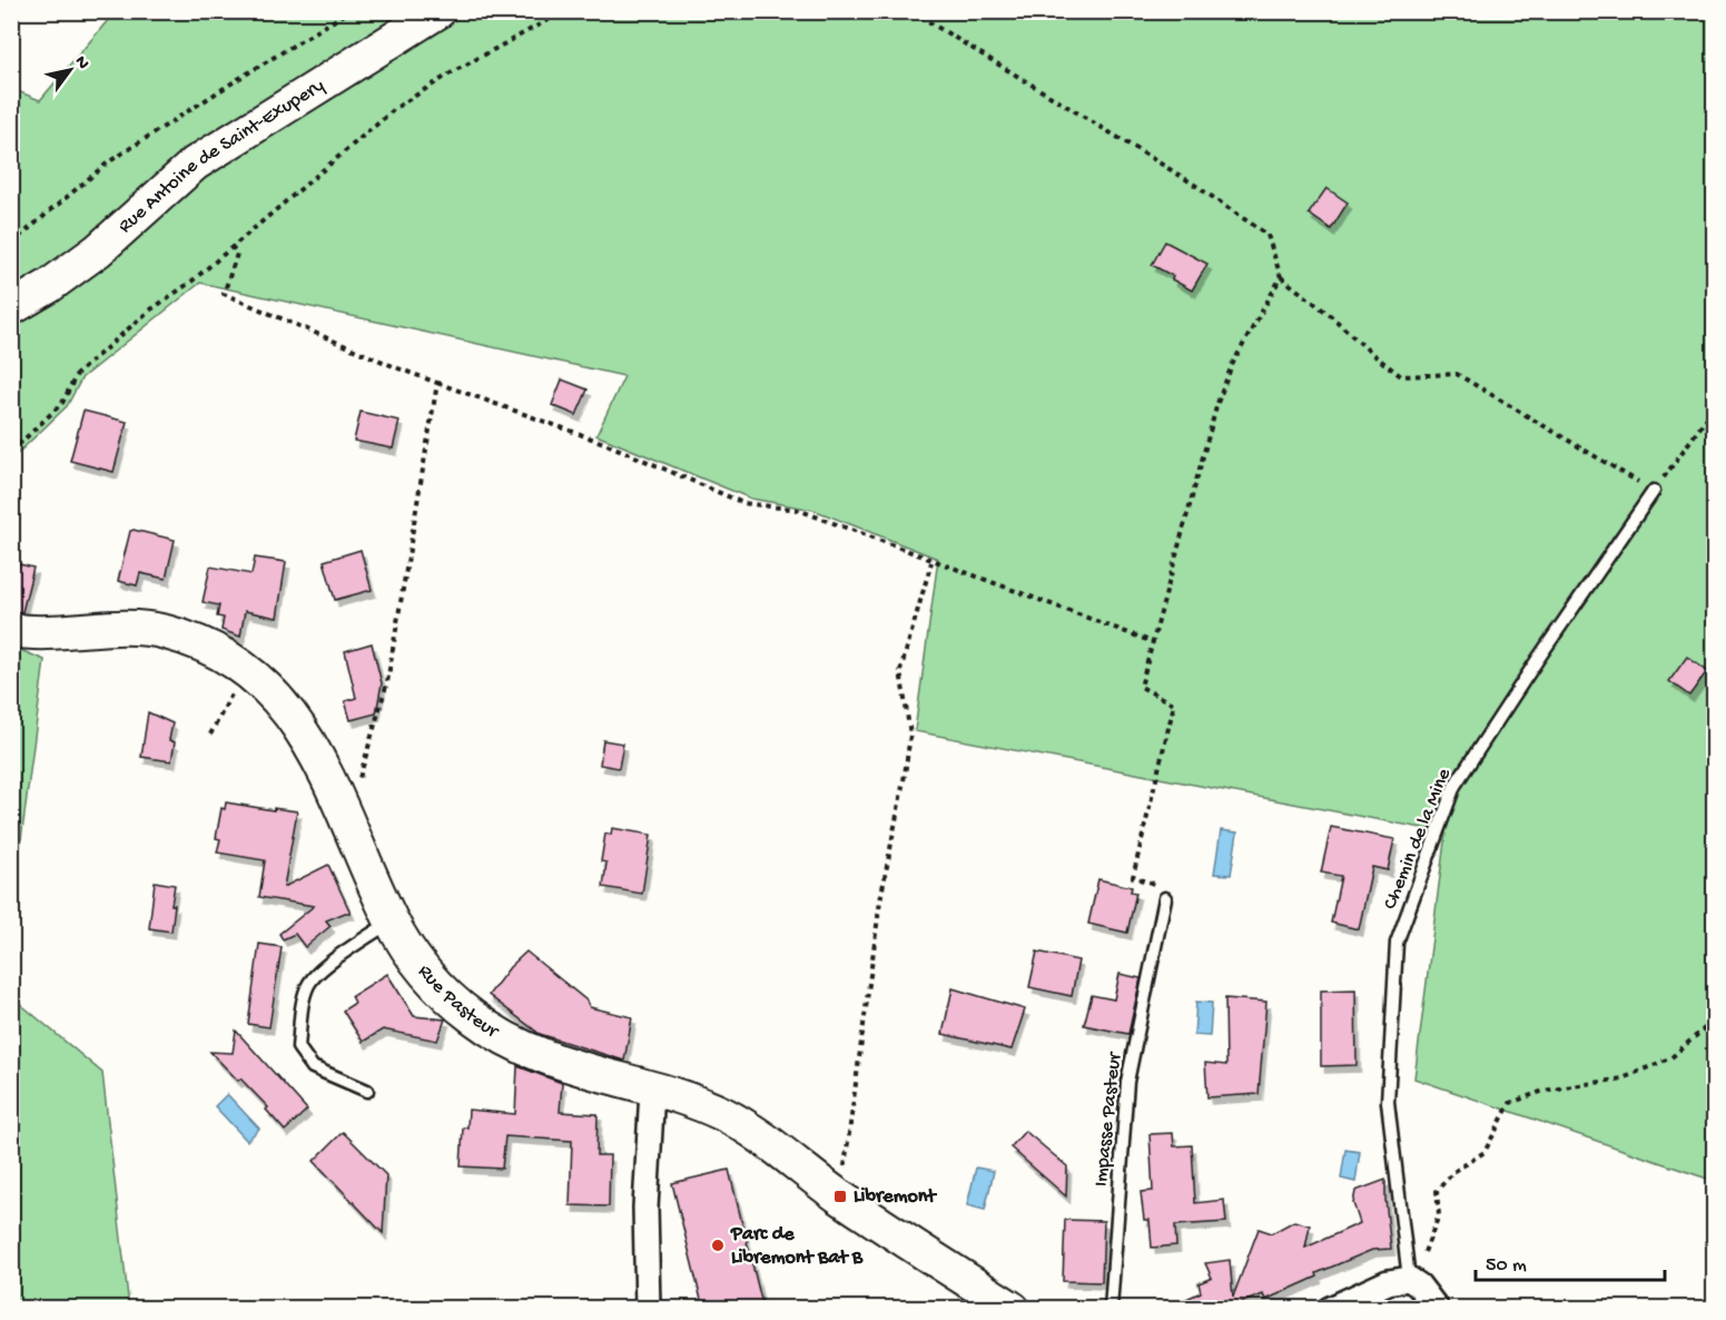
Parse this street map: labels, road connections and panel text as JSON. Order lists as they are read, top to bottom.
{
  "streets": {
    "street": ["Rue Antoine de Saint-Exupery", "Rue Pasteur"],
    "lane": ["Chemin de la Mine", "Impasse Pasteur"]
  },
  "places": {
    "transit": ["Libremont"],
    "other": ["Parc de Libremont Bat B"]
  },
  "scale_bar": "50 m",
  "north": "top right"
}
